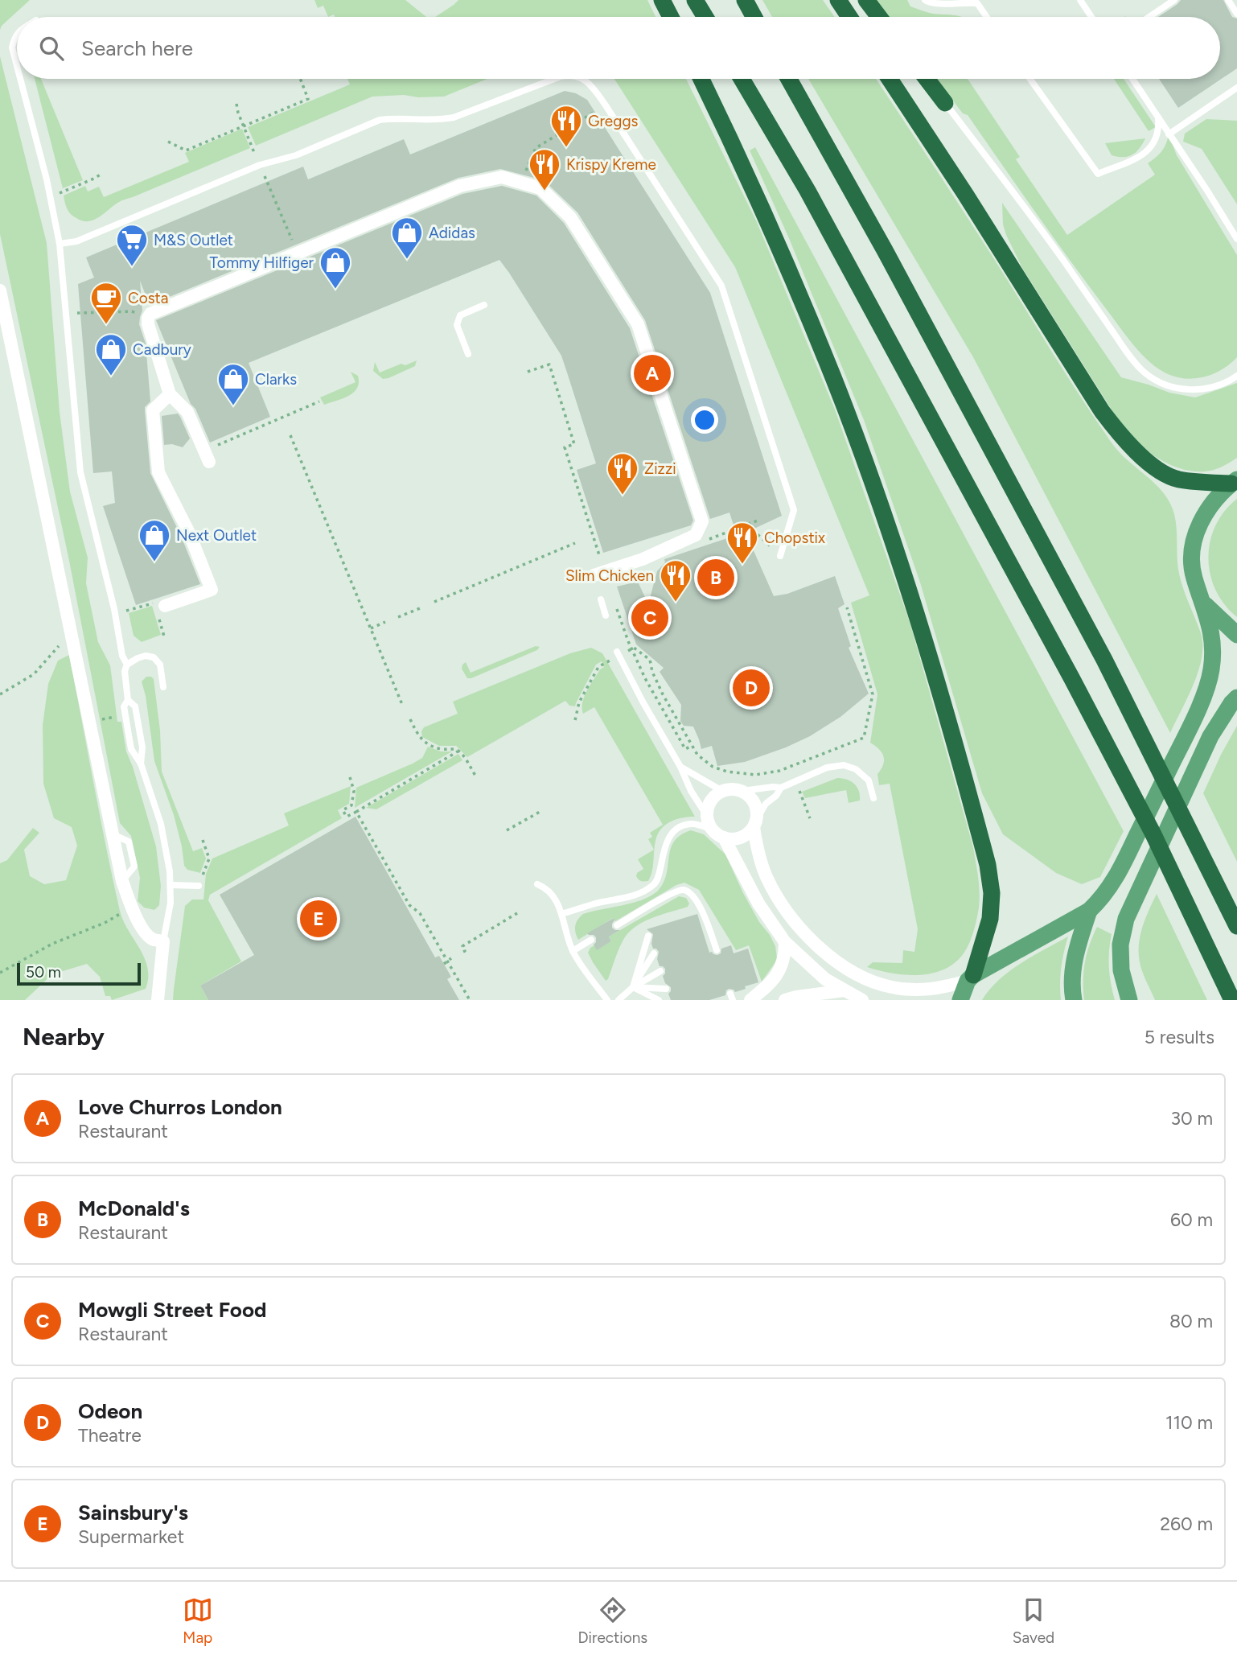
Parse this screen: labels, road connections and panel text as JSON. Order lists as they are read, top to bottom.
{
  "places": {
    "restaurant": [
      "Greggs",
      "Krispy Kreme",
      "Zizzi",
      "Chopstix",
      "Slim Chicken"
    ],
    "shop": [
      "Adidas",
      "Tommy Hilfiger",
      "Cadbury",
      "Clarks",
      "Next Outlet"
    ],
    "supermarket": ["M&S Outlet"],
    "cafe": ["Costa"]
  },
  "scale_bar": "50 m",
  "page": {
    "search": "Search here",
    "pins": [
      "A",
      "B",
      "C",
      "D",
      "E"
    ],
    "scale": "50 m",
    "heading": ["Nearby", "5 results"],
    "list": [
      {
        "mark": "A",
        "name": "Love Churros London",
        "note": "Restaurant",
        "value": "30 m"
      },
      {
        "mark": "B",
        "name": "McDonald's",
        "note": "Restaurant",
        "value": "60 m"
      },
      {
        "mark": "C",
        "name": "Mowgli Street Food",
        "note": "Restaurant",
        "value": "80 m"
      },
      {
        "mark": "D",
        "name": "Odeon",
        "note": "Theatre",
        "value": "110 m"
      },
      {
        "mark": "E",
        "name": "Sainsbury's",
        "note": "Supermarket",
        "value": "260 m"
      }
    ],
    "nav": ["Map", "Directions", "Saved"]
  }
}
